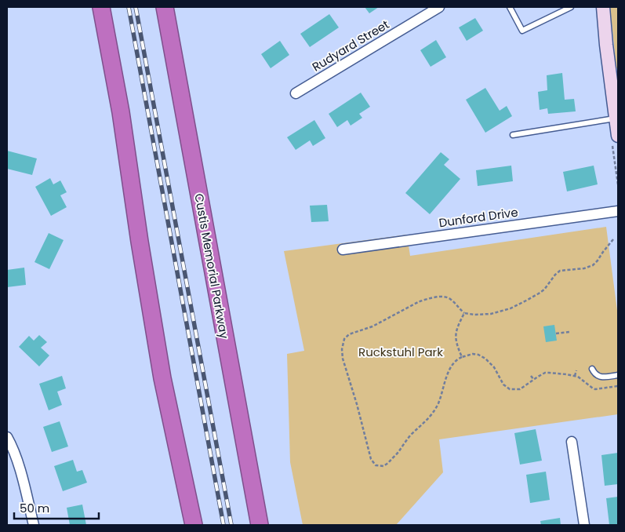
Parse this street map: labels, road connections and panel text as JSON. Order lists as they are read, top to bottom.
{
  "streets": {
    "highway": ["Custis Memorial Parkway"],
    "street": ["Rudyard Street", "Dunford Drive"]
  },
  "parks": ["Ruckstuhl Park"],
  "scale_bar": "50 m"
}
